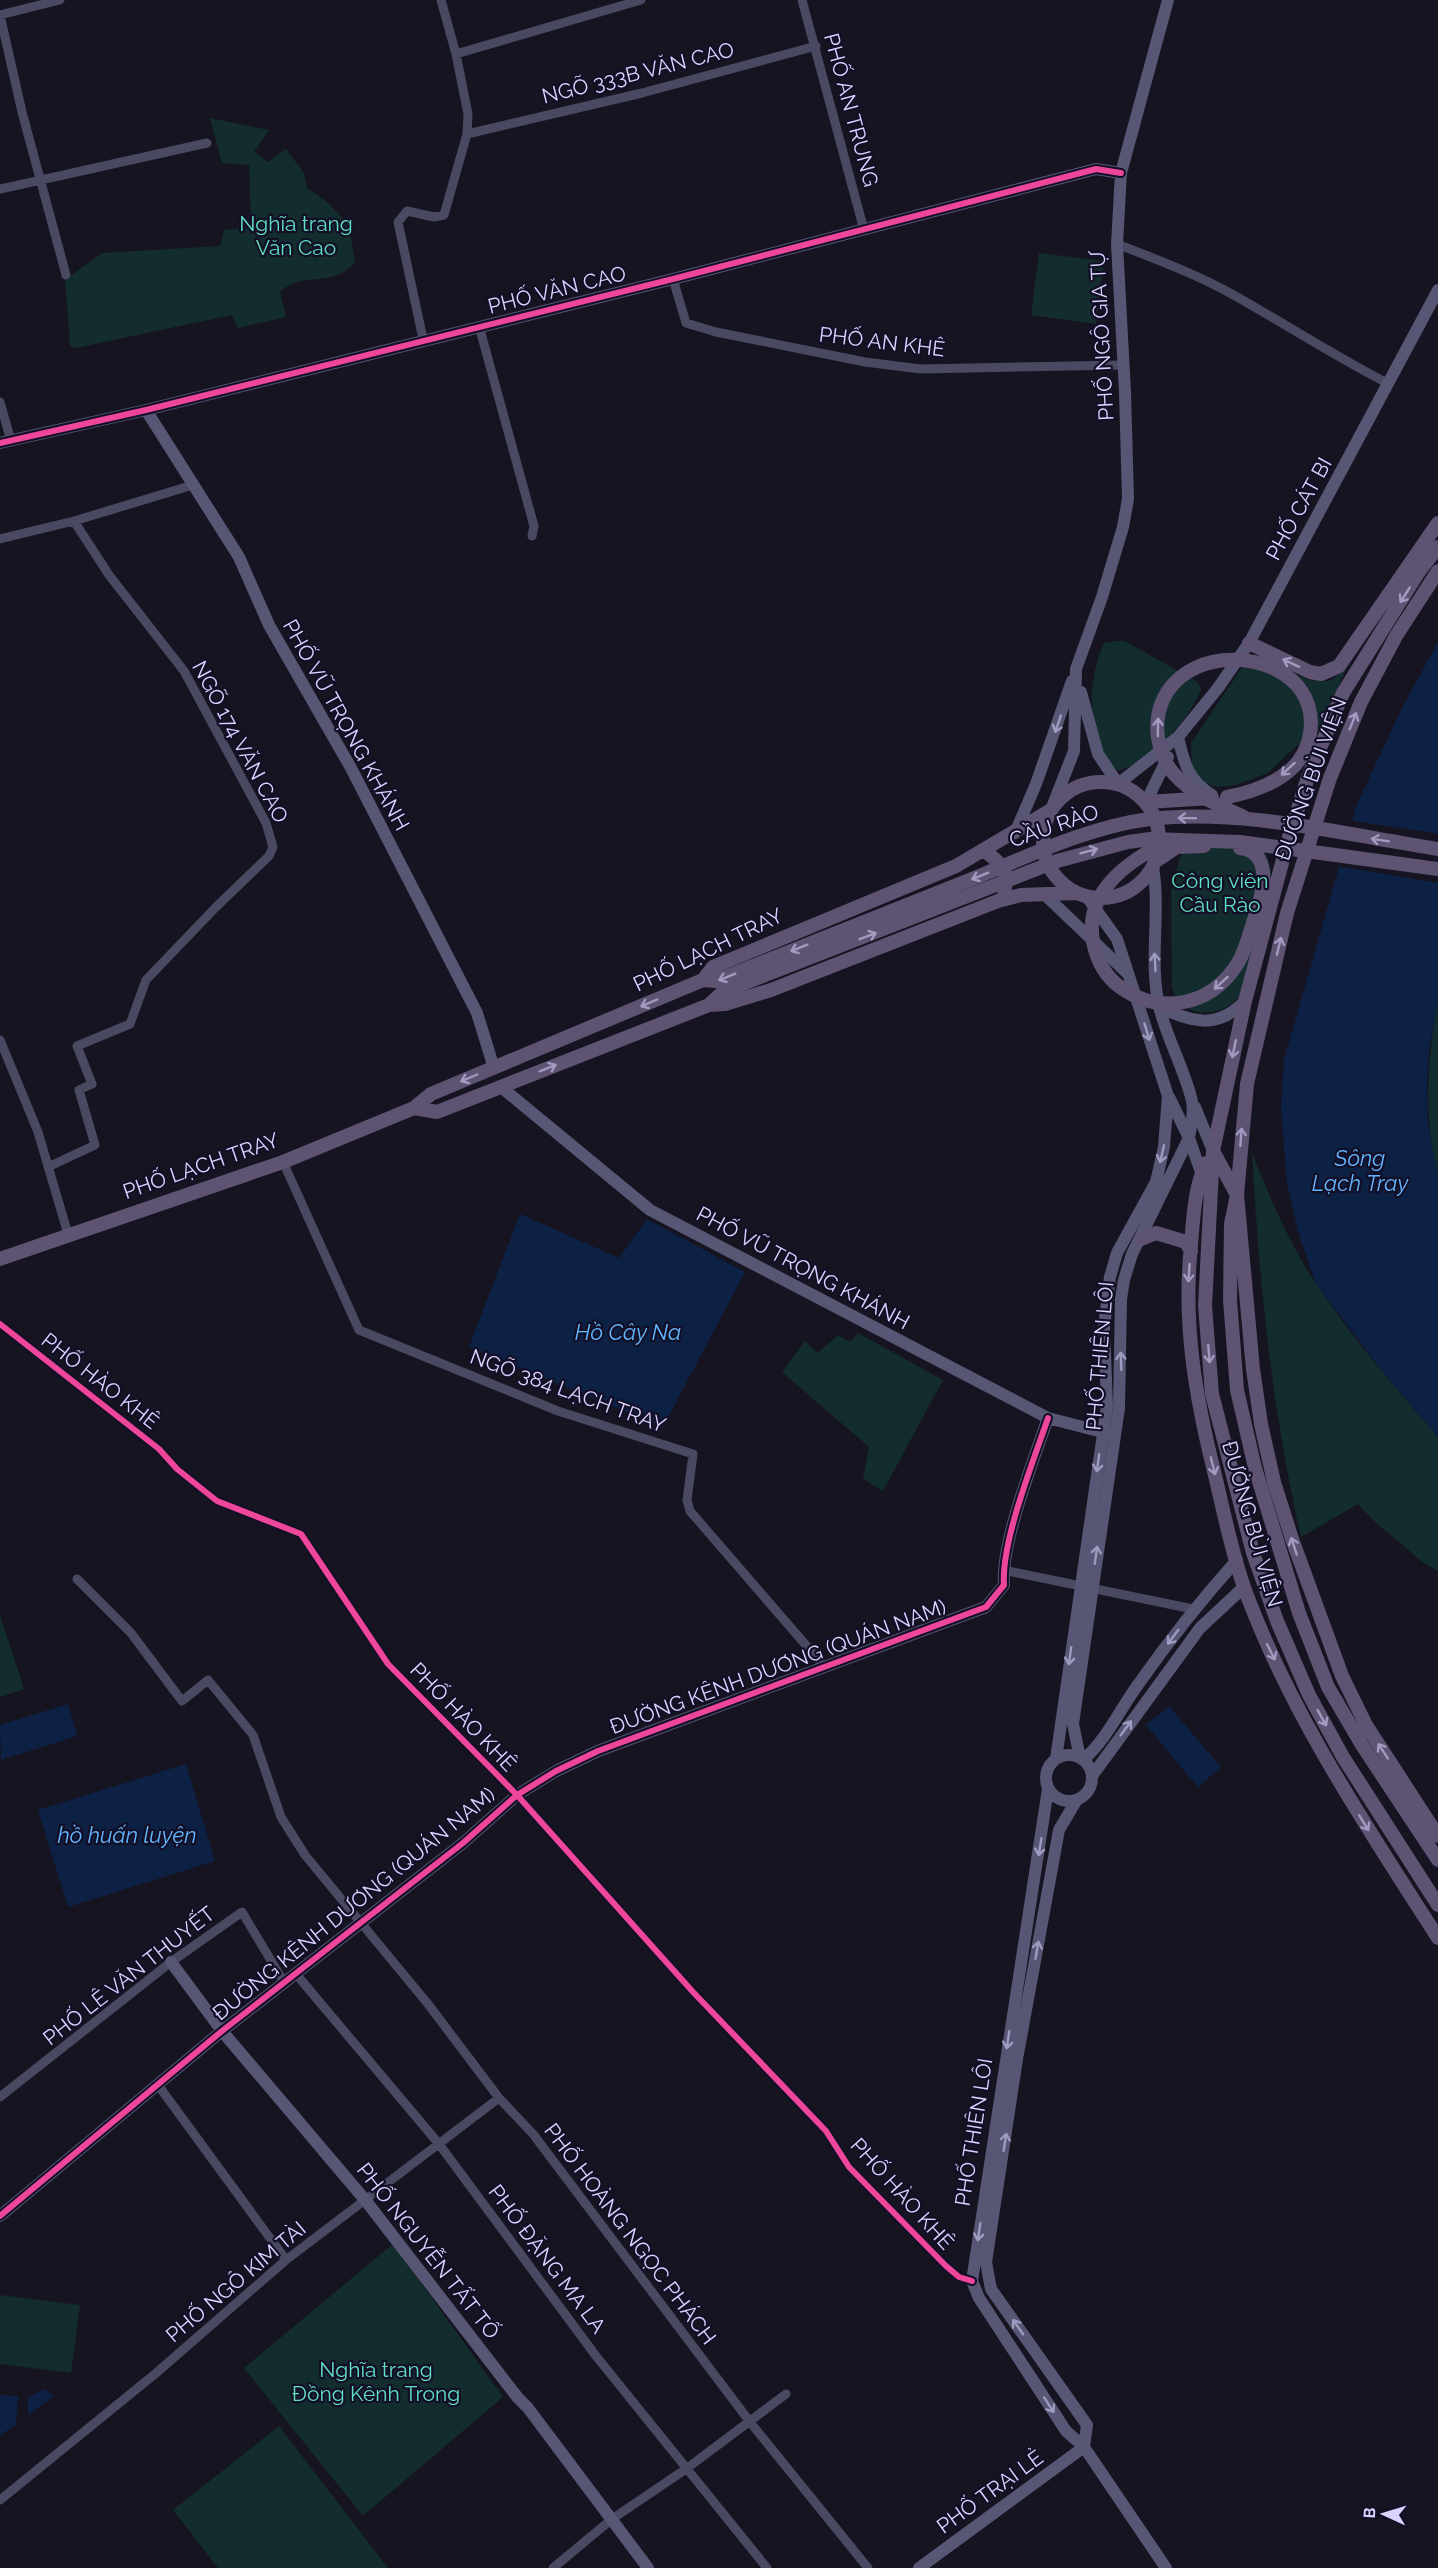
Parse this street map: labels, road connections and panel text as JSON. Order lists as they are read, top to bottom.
{
  "streets": {
    "main road": ["ĐƯỜNG BÙI VIỆN", "CẦU RÀO", "PHỐ LẠCH TRAY"],
    "street": [
      "NGÕ 333B VĂN CAO",
      "PHỐ AN TRUNG",
      "PHỐ VĂN CAO",
      "PHỐ NGÔ GIA TỰ",
      "PHỐ AN KHÊ",
      "PHỐ CÁT BI",
      "PHỐ VŨ TRỌNG KHÁNH",
      "NGÕ 174 VĂN CAO",
      "PHỐ THIÊN LÔI",
      "PHỐ HÀO KHÊ",
      "NGÕ 384 LẠCH TRAY",
      "ĐƯỜNG KÊNH DƯƠNG (QUÁN NAM)",
      "PHỐ LÊ VĂN THUYẾT",
      "PHỐ HOÀNG NGỌC PHÁCH",
      "PHỐ NGUYỄN TẤT TỐ",
      "PHỐ ĐẶNG MA LA",
      "PHỐ NGÔ KIM TÀI",
      "PHỐ TRẠI LẺ"
    ]
  },
  "crossings": [
    ["NGÕ 333B VĂN CAO", "PHỐ AN TRUNG"],
    ["PHỐ AN TRUNG", "PHỐ VĂN CAO"],
    ["PHỐ VĂN CAO", "PHỐ NGÔ GIA TỰ"],
    ["PHỐ VĂN CAO", "PHỐ AN KHÊ"],
    ["PHỐ VĂN CAO", "PHỐ VŨ TRỌNG KHÁNH"],
    ["PHỐ NGÔ GIA TỰ", "PHỐ AN KHÊ"],
    ["PHỐ NGÔ GIA TỰ", "PHỐ CÁT BI"],
    ["PHỐ NGÔ GIA TỰ", "PHỐ LẠCH TRAY"],
    ["PHỐ NGÔ GIA TỰ", "PHỐ THIÊN LÔI"],
    ["PHỐ CÁT BI", "ĐƯỜNG BÙI VIỆN"],
    ["PHỐ CÁT BI", "PHỐ LẠCH TRAY"],
    ["PHỐ CÁT BI", "PHỐ THIÊN LÔI"],
    ["PHỐ VŨ TRỌNG KHÁNH", "PHỐ LẠCH TRAY"],
    ["PHỐ VŨ TRỌNG KHÁNH", "PHỐ THIÊN LÔI"],
    ["PHỐ VŨ TRỌNG KHÁNH", "ĐƯỜNG KÊNH DƯƠNG (QUÁN NAM)"],
    ["CẦU RÀO", "PHỐ LẠCH TRAY"],
    ["PHỐ LẠCH TRAY", "PHỐ THIÊN LÔI"],
    ["PHỐ LẠCH TRAY", "NGÕ 384 LẠCH TRAY"],
    ["PHỐ THIÊN LÔI", "PHỐ HÀO KHÊ"],
    ["PHỐ THIÊN LÔI", "PHỐ TRẠI LẺ"],
    ["PHỐ HÀO KHÊ", "ĐƯỜNG KÊNH DƯƠNG (QUÁN NAM)"],
    ["NGÕ 384 LẠCH TRAY", "ĐƯỜNG KÊNH DƯƠNG (QUÁN NAM)"],
    ["ĐƯỜNG KÊNH DƯƠNG (QUÁN NAM)", "PHỐ LÊ VĂN THUYẾT"],
    ["ĐƯỜNG KÊNH DƯƠNG (QUÁN NAM)", "PHỐ HOÀNG NGỌC PHÁCH"],
    ["ĐƯỜNG KÊNH DƯƠNG (QUÁN NAM)", "PHỐ NGUYỄN TẤT TỐ"],
    ["ĐƯỜNG KÊNH DƯƠNG (QUÁN NAM)", "PHỐ ĐẶNG MA LA"],
    ["PHỐ LÊ VĂN THUYẾT", "PHỐ NGUYỄN TẤT TỐ"],
    ["PHỐ HOÀNG NGỌC PHÁCH", "PHỐ NGÔ KIM TÀI"],
    ["PHỐ NGUYỄN TẤT TỐ", "PHỐ NGÔ KIM TÀI"],
    ["PHỐ ĐẶNG MA LA", "PHỐ NGÔ KIM TÀI"]
  ],
  "water": ["Sông Lạch Tray", "Hồ Cây Na", "hồ huấn luyện"],
  "parks": ["Nghĩa trang Văn Cao", "Công viên Cầu Rào", "Nghĩa trang Đồng Kênh Trong"],
  "north": "left"
}
